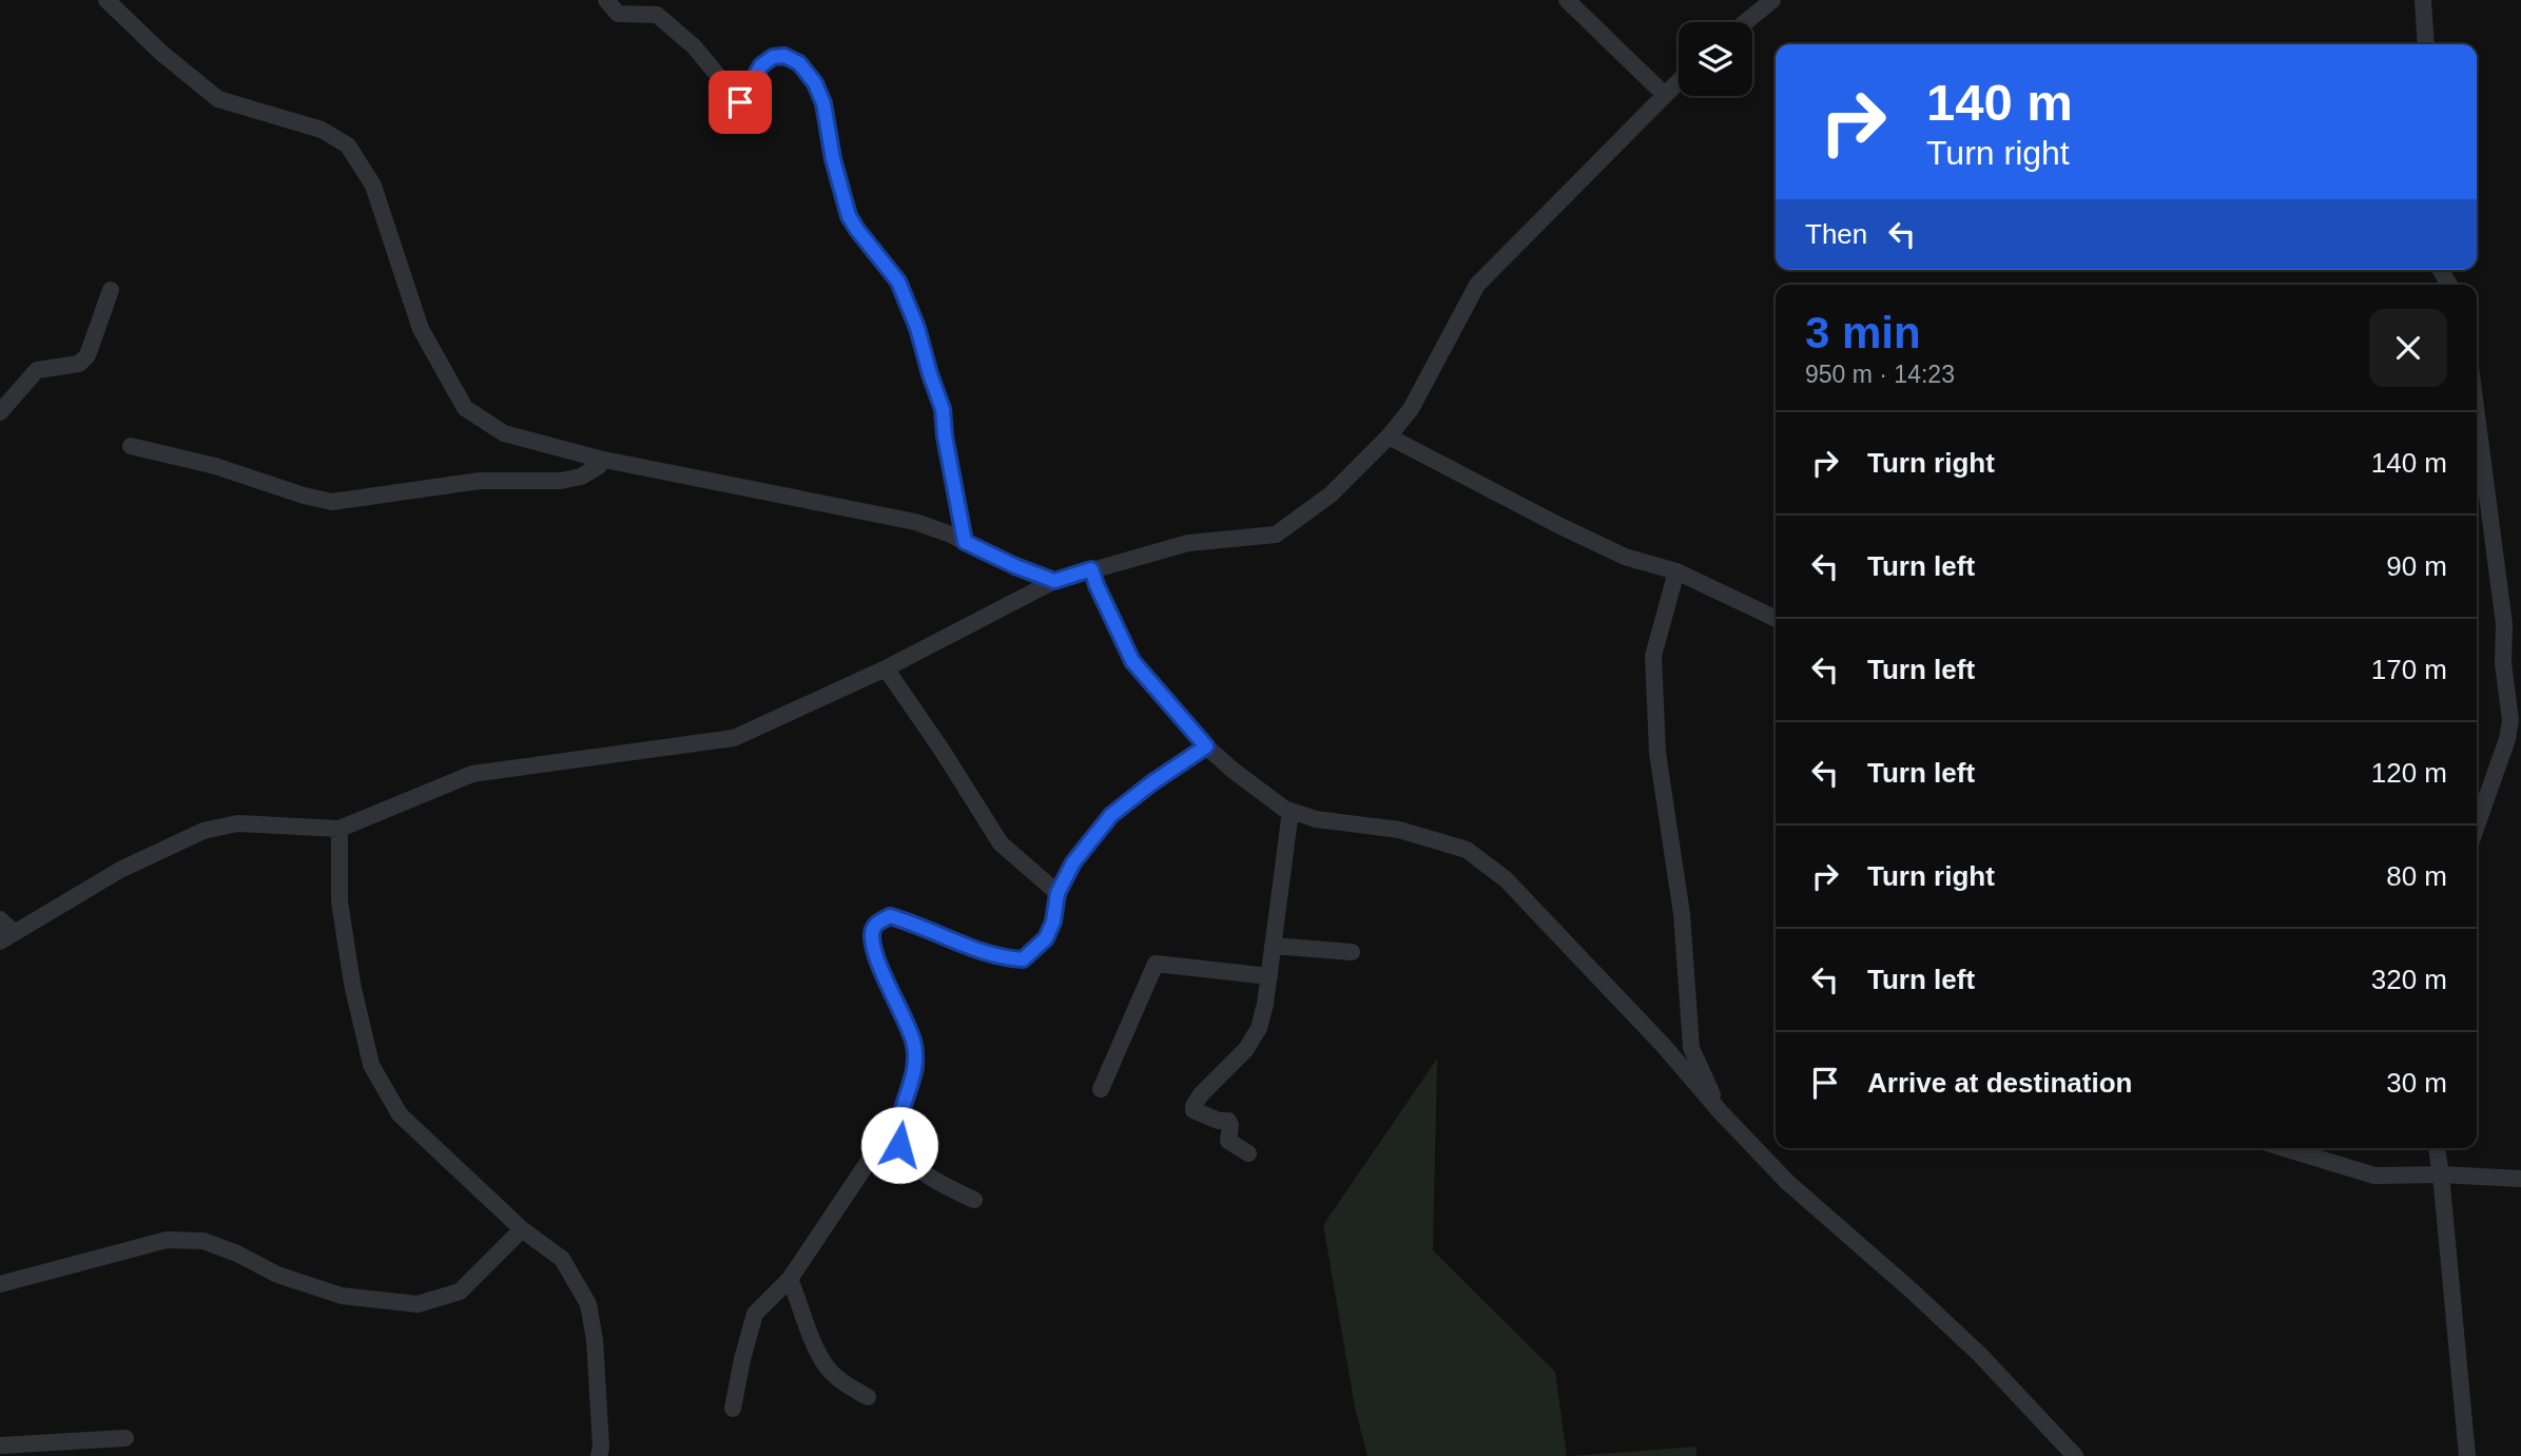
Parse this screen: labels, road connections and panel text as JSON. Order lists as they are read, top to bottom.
{
  "page": {
    "turn": ["140 m", "Turn right"],
    "then": "Then",
    "heading": ["3 min", "950 m · 14:23"],
    "list": [
      {
        "name": "Turn right",
        "value": "140 m"
      },
      {
        "name": "Turn left",
        "value": "90 m"
      },
      {
        "name": "Turn left",
        "value": "170 m"
      },
      {
        "name": "Turn left",
        "value": "120 m"
      },
      {
        "name": "Turn right",
        "value": "80 m"
      },
      {
        "name": "Turn left",
        "value": "320 m"
      },
      {
        "name": "Arrive at destination",
        "value": "30 m"
      }
    ]
  }
}
